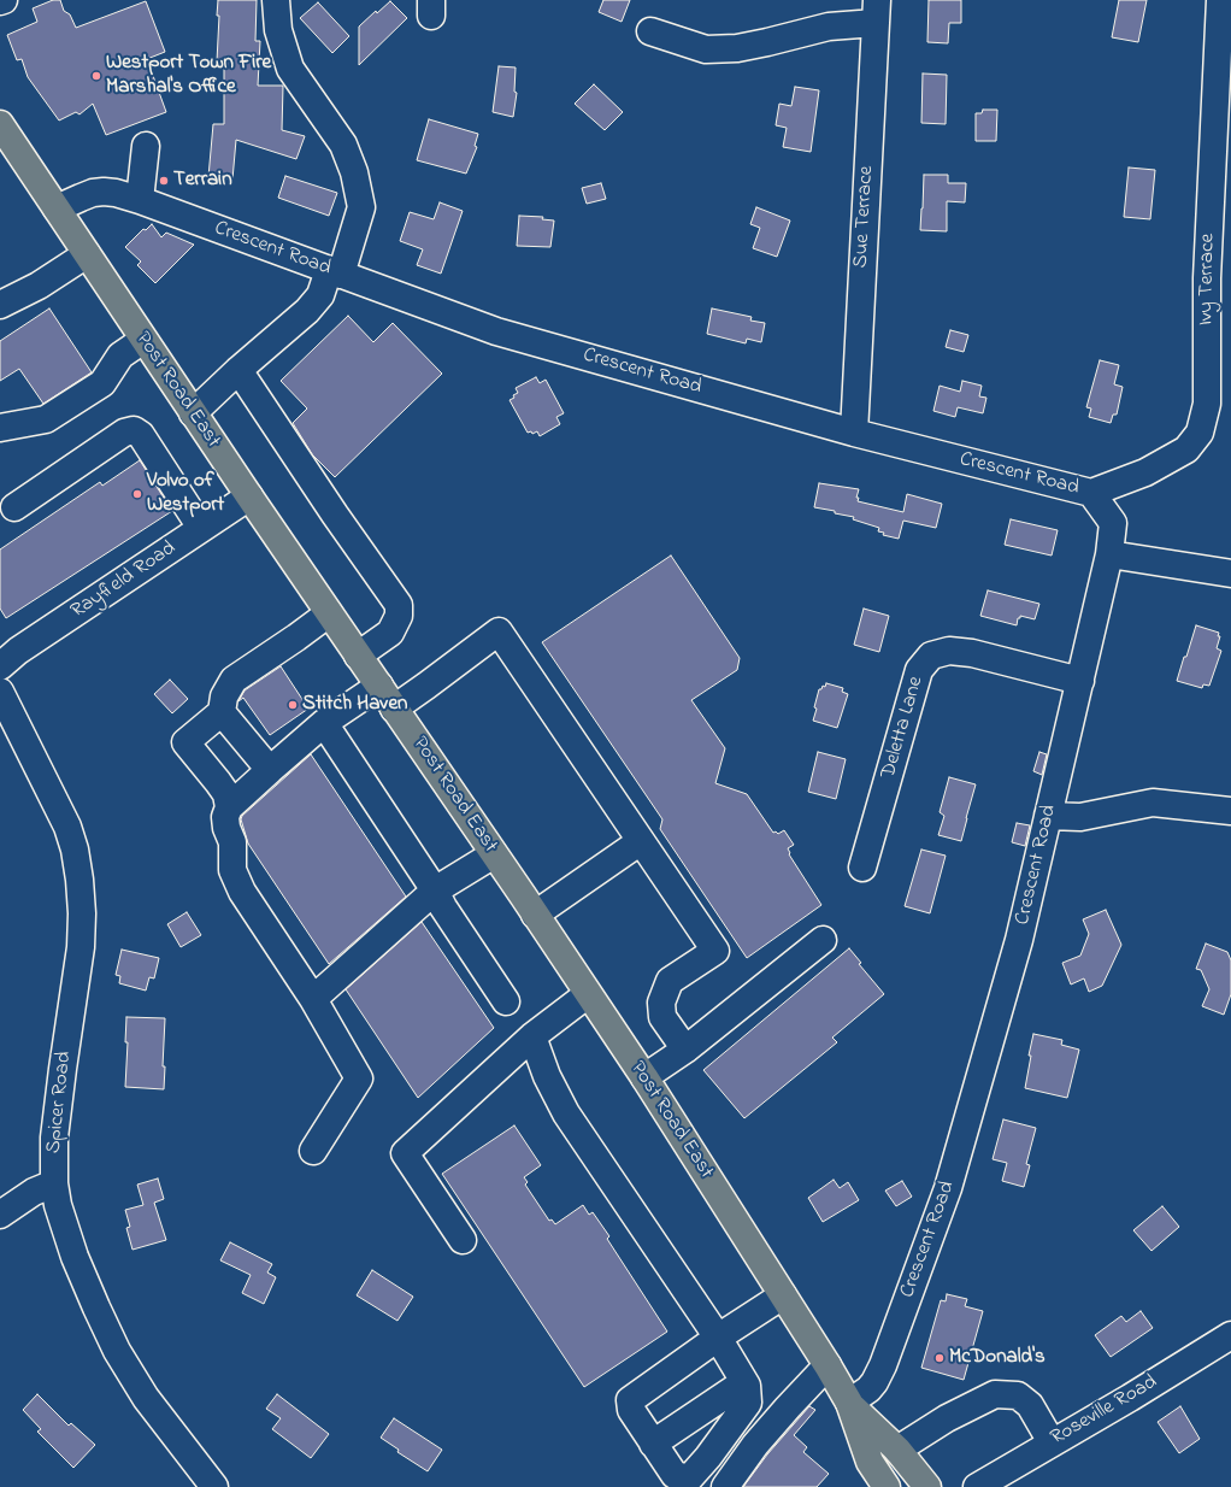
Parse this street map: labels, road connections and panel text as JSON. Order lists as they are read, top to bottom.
{
  "streets": {
    "main road": ["Post Road East"],
    "street": [
      "Sue Terrace",
      "Crescent Road",
      "Ivy Terrace",
      "Rayfield Road",
      "Deletta Lane",
      "Spicer Road",
      "Roseville Road"
    ]
  },
  "crossings": [
    ["Sue Terrace", "Crescent Road"],
    ["Crescent Road", "Ivy Terrace"],
    ["Crescent Road", "Post Road East"],
    ["Crescent Road", "Deletta Lane"],
    ["Post Road East", "Rayfield Road"]
  ],
  "places": [
    "Westport Town Fire Marshal's Office",
    "Terrain",
    "Volvo of Westport",
    "Stitch Haven",
    "McDonald's"
  ]
}
